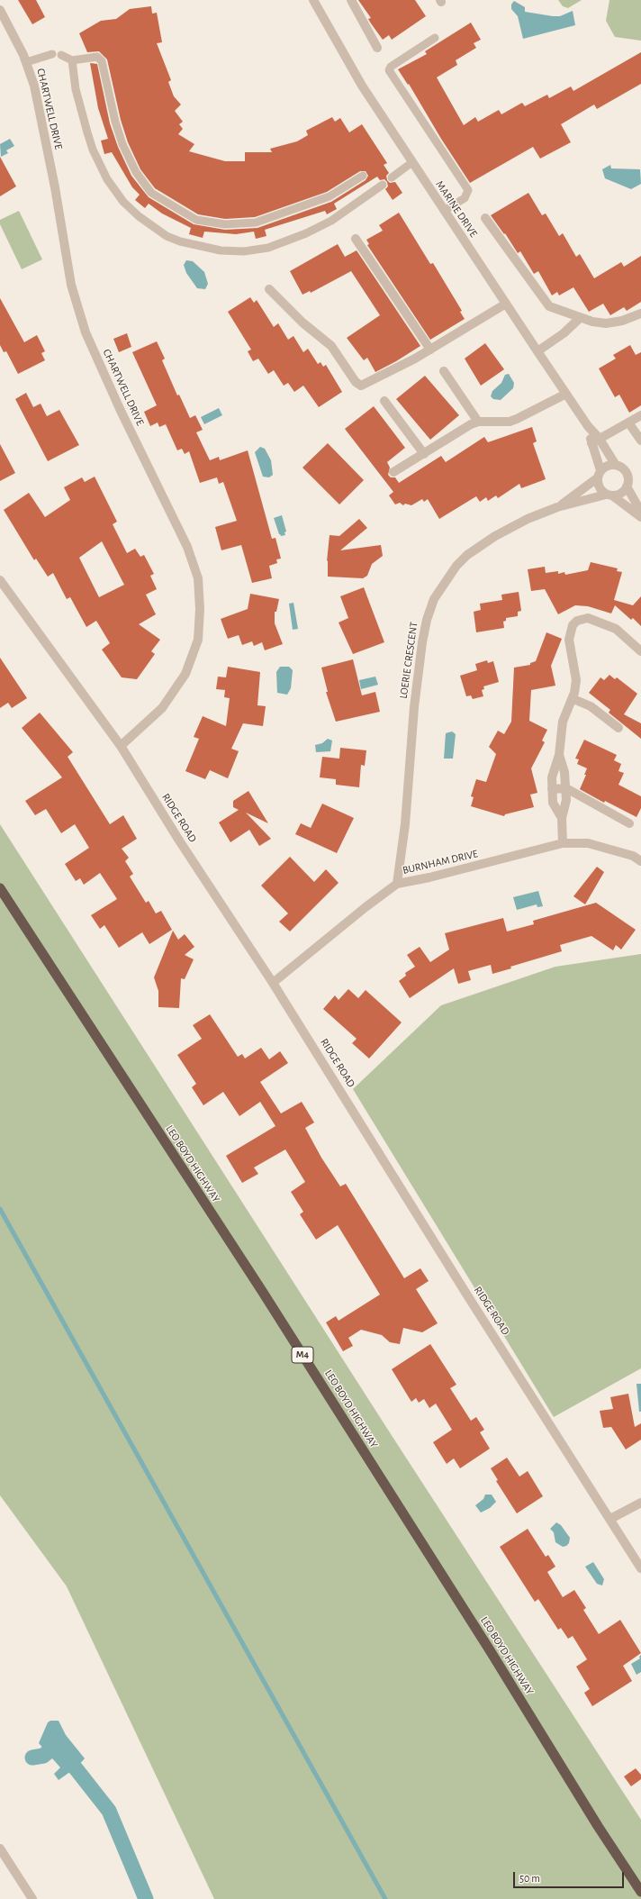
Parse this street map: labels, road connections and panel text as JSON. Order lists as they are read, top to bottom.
{
  "streets": {
    "highway": ["LEO BOYD HIGHWAY", "M4"],
    "street": [
      "CHARTWELL DRIVE",
      "MARINE DRIVE",
      "LOERIE CRESCENT",
      "RIDGE ROAD",
      "BURNHAM DRIVE"
    ]
  },
  "crossings": [
    ["CHARTWELL DRIVE", "RIDGE ROAD"],
    ["MARINE DRIVE", "LOERIE CRESCENT"],
    ["LOERIE CRESCENT", "BURNHAM DRIVE"],
    ["RIDGE ROAD", "BURNHAM DRIVE"]
  ],
  "scale_bar": "50 m"
}
